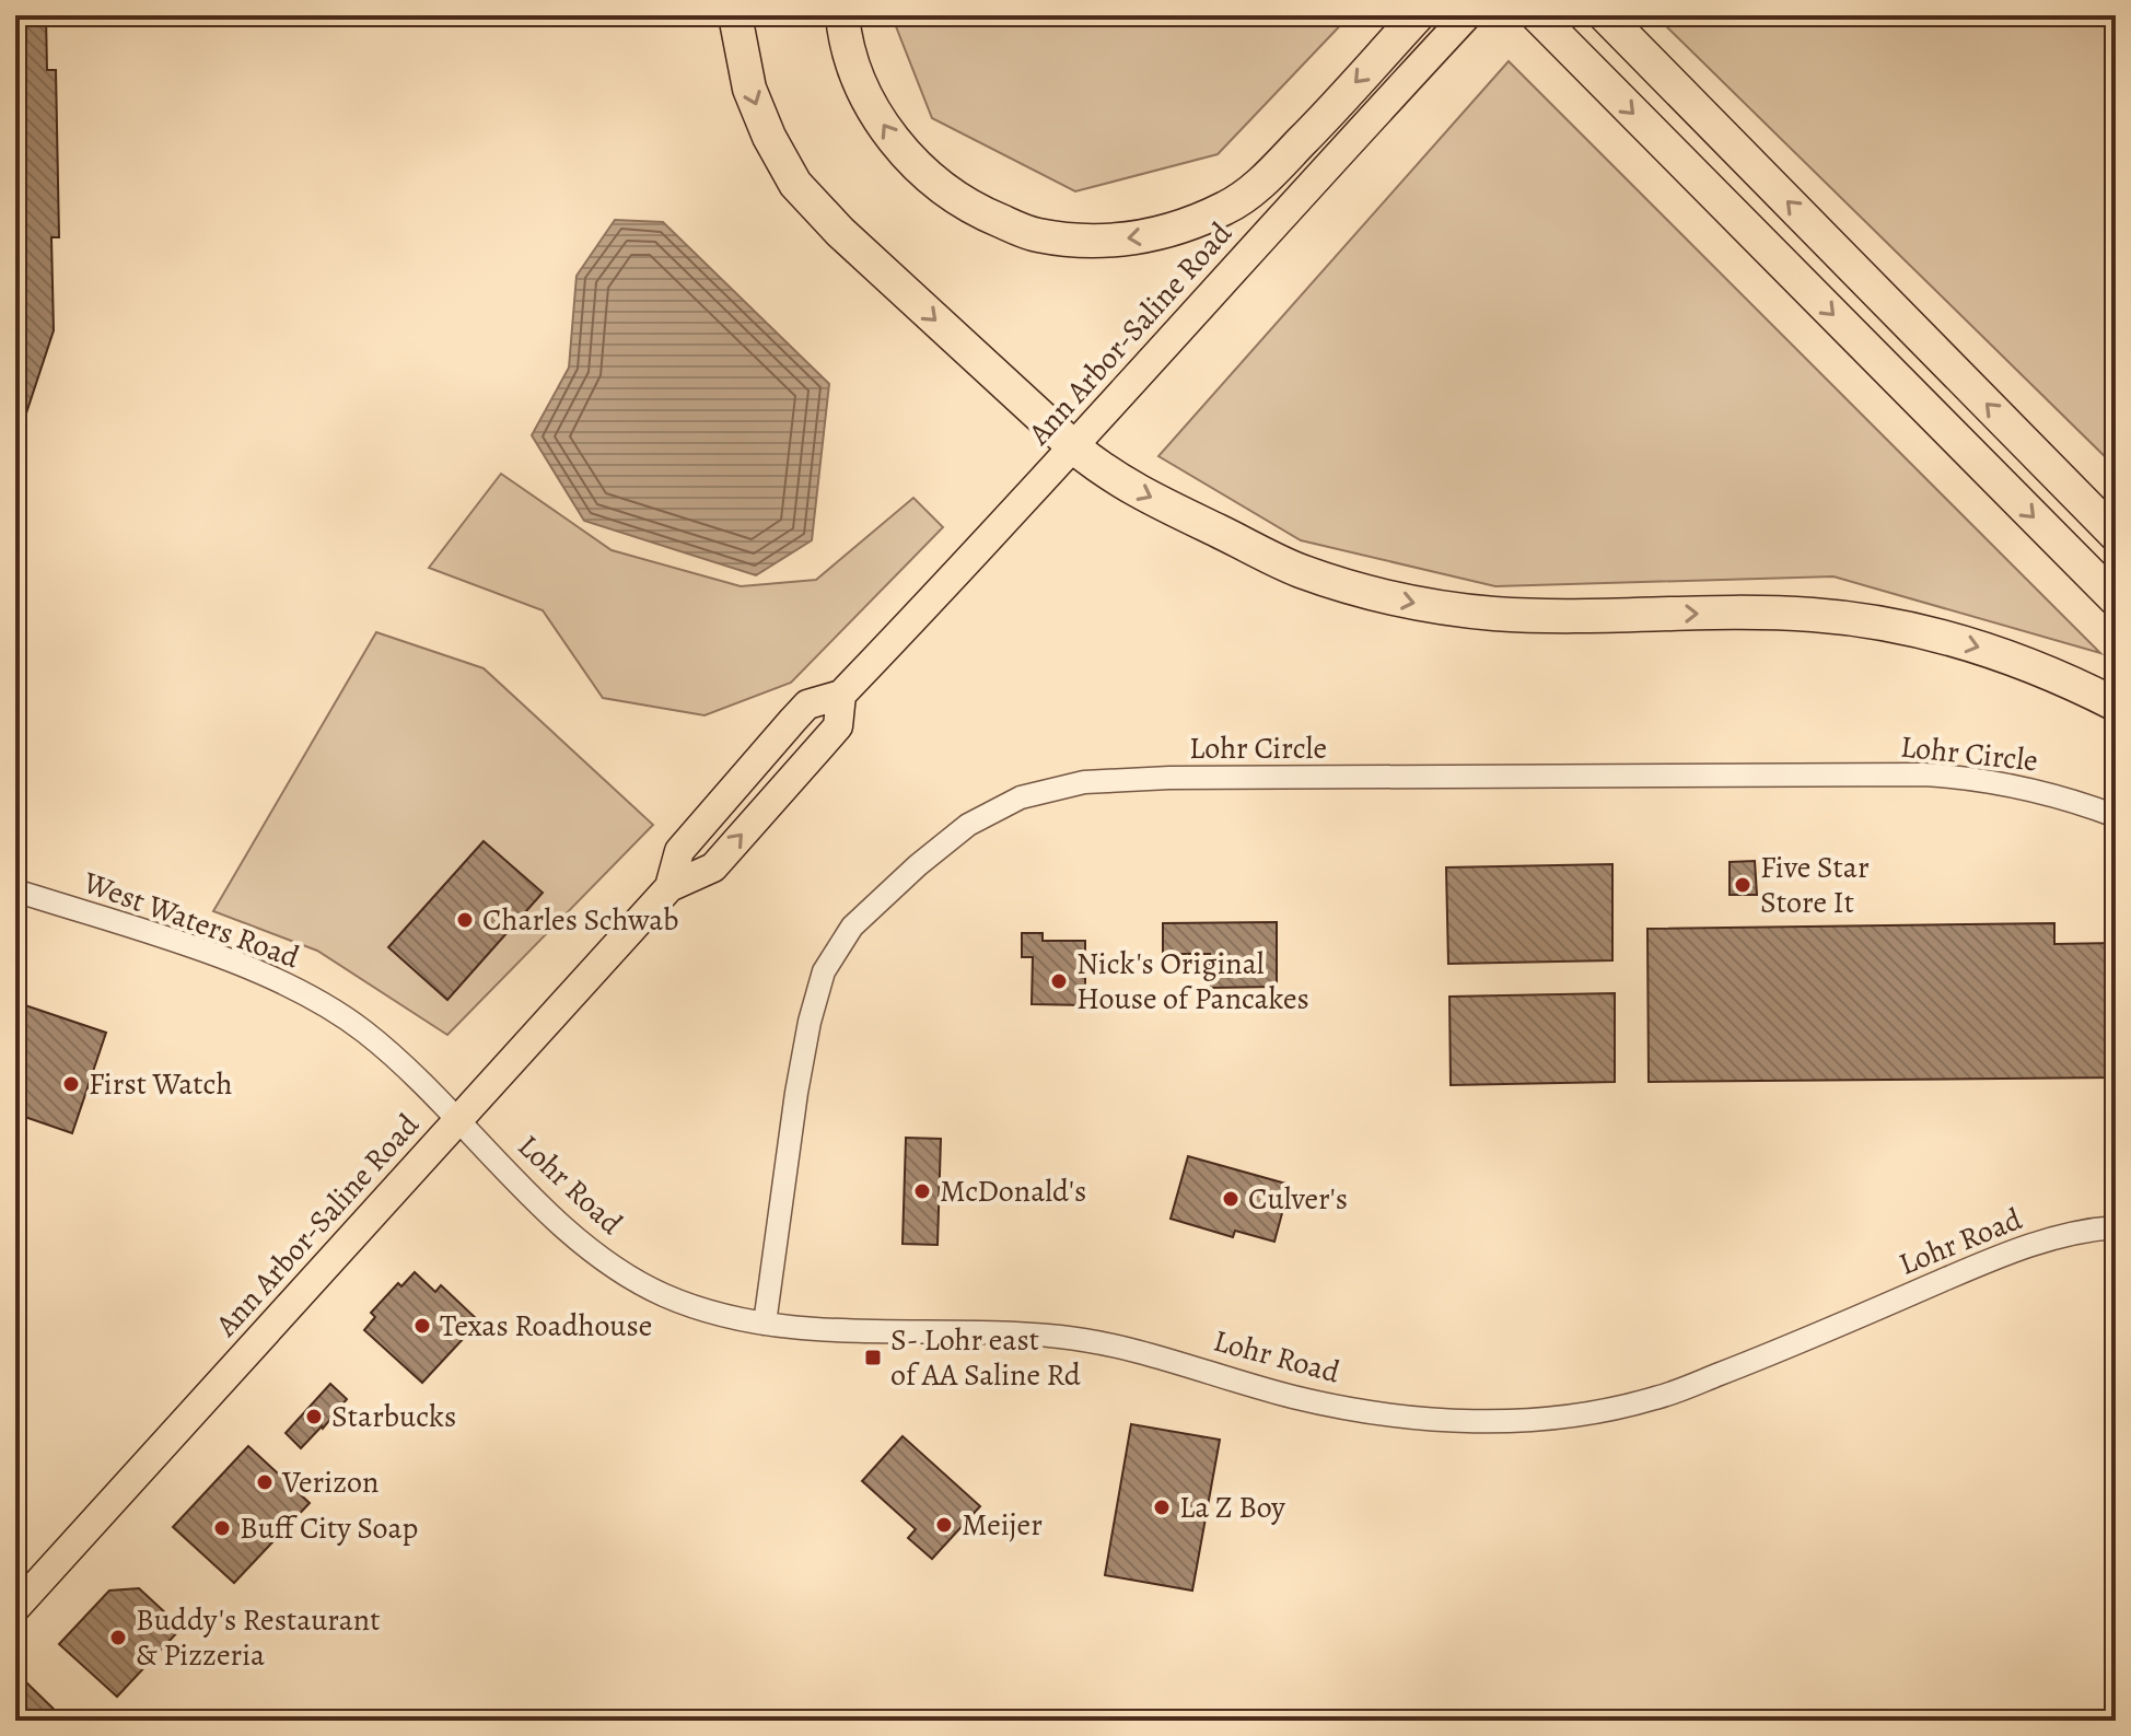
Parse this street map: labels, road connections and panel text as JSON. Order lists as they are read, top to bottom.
{
  "streets": {
    "main road": ["Ann Arbor-Saline Road"],
    "street": ["Lohr Circle", "West Waters Road", "Lohr Road"]
  },
  "crossings": [
    ["Ann Arbor-Saline Road", "West Waters Road"],
    ["Ann Arbor-Saline Road", "Lohr Road"],
    ["Lohr Circle", "Lohr Road"],
    ["West Waters Road", "Lohr Road"]
  ],
  "places": {
    "other": [
      "Five Star Store It",
      "Charles Schwab",
      "Nick's Original House of Pancakes",
      "First Watch",
      "McDonald's",
      "Culver's",
      "Texas Roadhouse",
      "Starbucks",
      "Verizon",
      "La Z Boy",
      "Meijer",
      "Buff City Soap",
      "Buddy's Restaurant & Pizzeria"
    ],
    "transit": ["S- Lohr east of AA Saline Rd"]
  }
}
